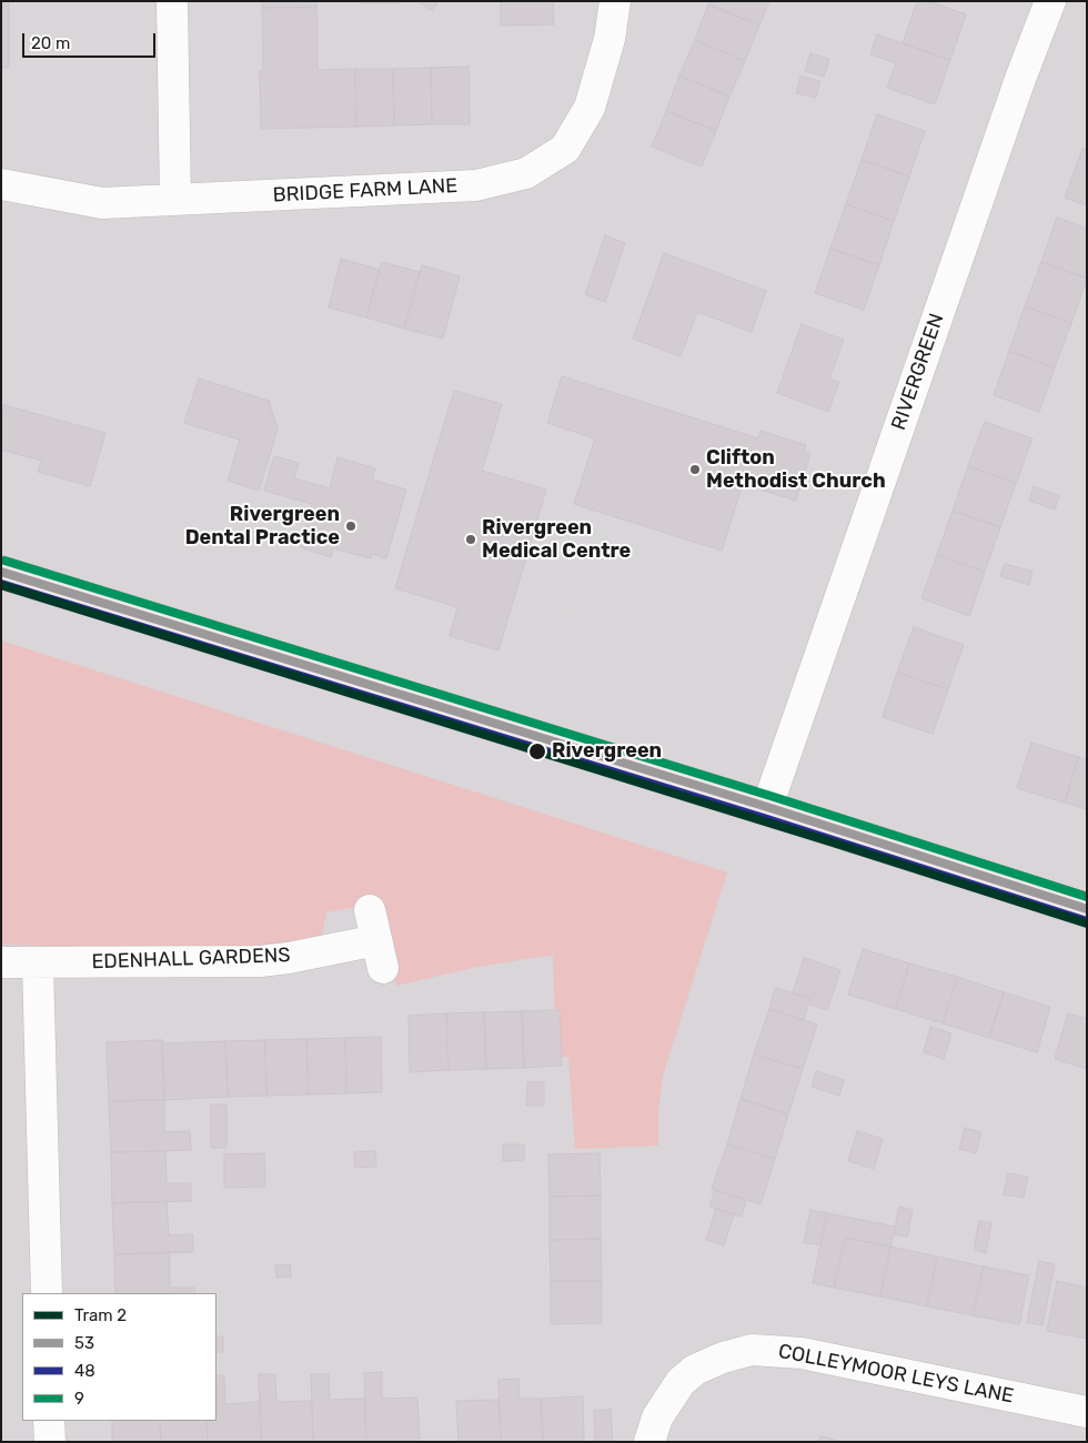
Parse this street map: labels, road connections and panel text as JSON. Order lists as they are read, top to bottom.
{
  "streets": {
    "street": [
      "BRIDGE FARM LANE",
      "RIVERGREEN",
      "EDENHALL GARDENS",
      "COLLEYMOOR LEYS LANE"
    ]
  },
  "places": [
    "Clifton Methodist Church",
    "Rivergreen Dental Practice",
    "Rivergreen Medical Centre",
    "Rivergreen"
  ],
  "lines": [
    "transit line 9",
    "transit line 53",
    "transit line 48",
    "tram line 2"
  ],
  "legend": [
    "Tram 2",
    "53",
    "48",
    "9"
  ],
  "scale_bar": "20 m"
}
